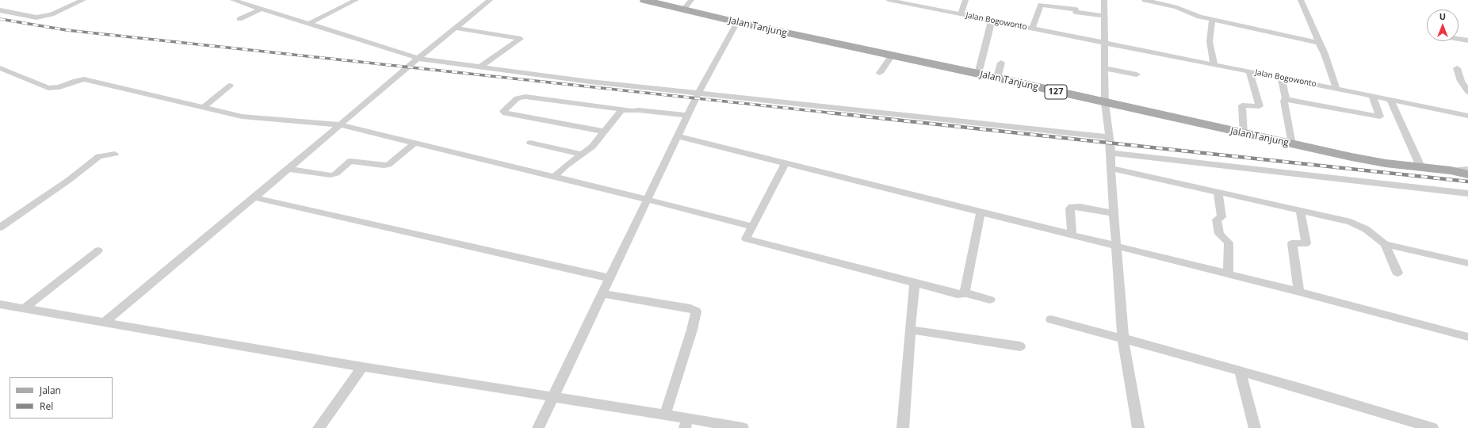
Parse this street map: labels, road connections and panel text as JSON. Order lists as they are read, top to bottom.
{
  "streets": {
    "main road": ["Jalan Tanjung", "127"],
    "street": ["Jalan Bogowonto"]
  },
  "legend": ["Jalan", "Rel"],
  "north": "top"
}
